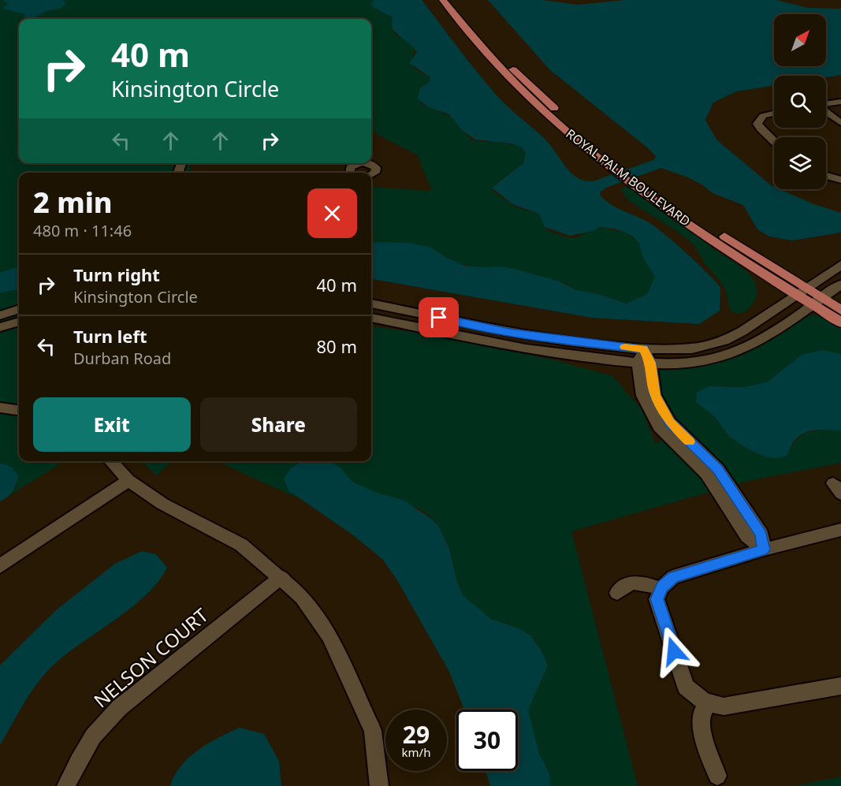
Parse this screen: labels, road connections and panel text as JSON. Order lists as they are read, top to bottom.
{
  "streets": {
    "main road": ["ROYAL PALM BOULEVARD"],
    "street": ["NELSON COURT"]
  },
  "north": "top right",
  "page": {
    "turn": ["40 m", "Kinsington Circle"],
    "heading": ["2 min", "480 m · 11:46"],
    "list": [
      {
        "name": "Turn right",
        "note": "Kinsington Circle",
        "value": "40 m"
      },
      {
        "name": "Turn left",
        "note": "Durban Road",
        "value": "80 m"
      }
    ],
    "buttons": ["Exit", "Share"],
    "speed": "29 km/h",
    "limit": "30"
  }
}
